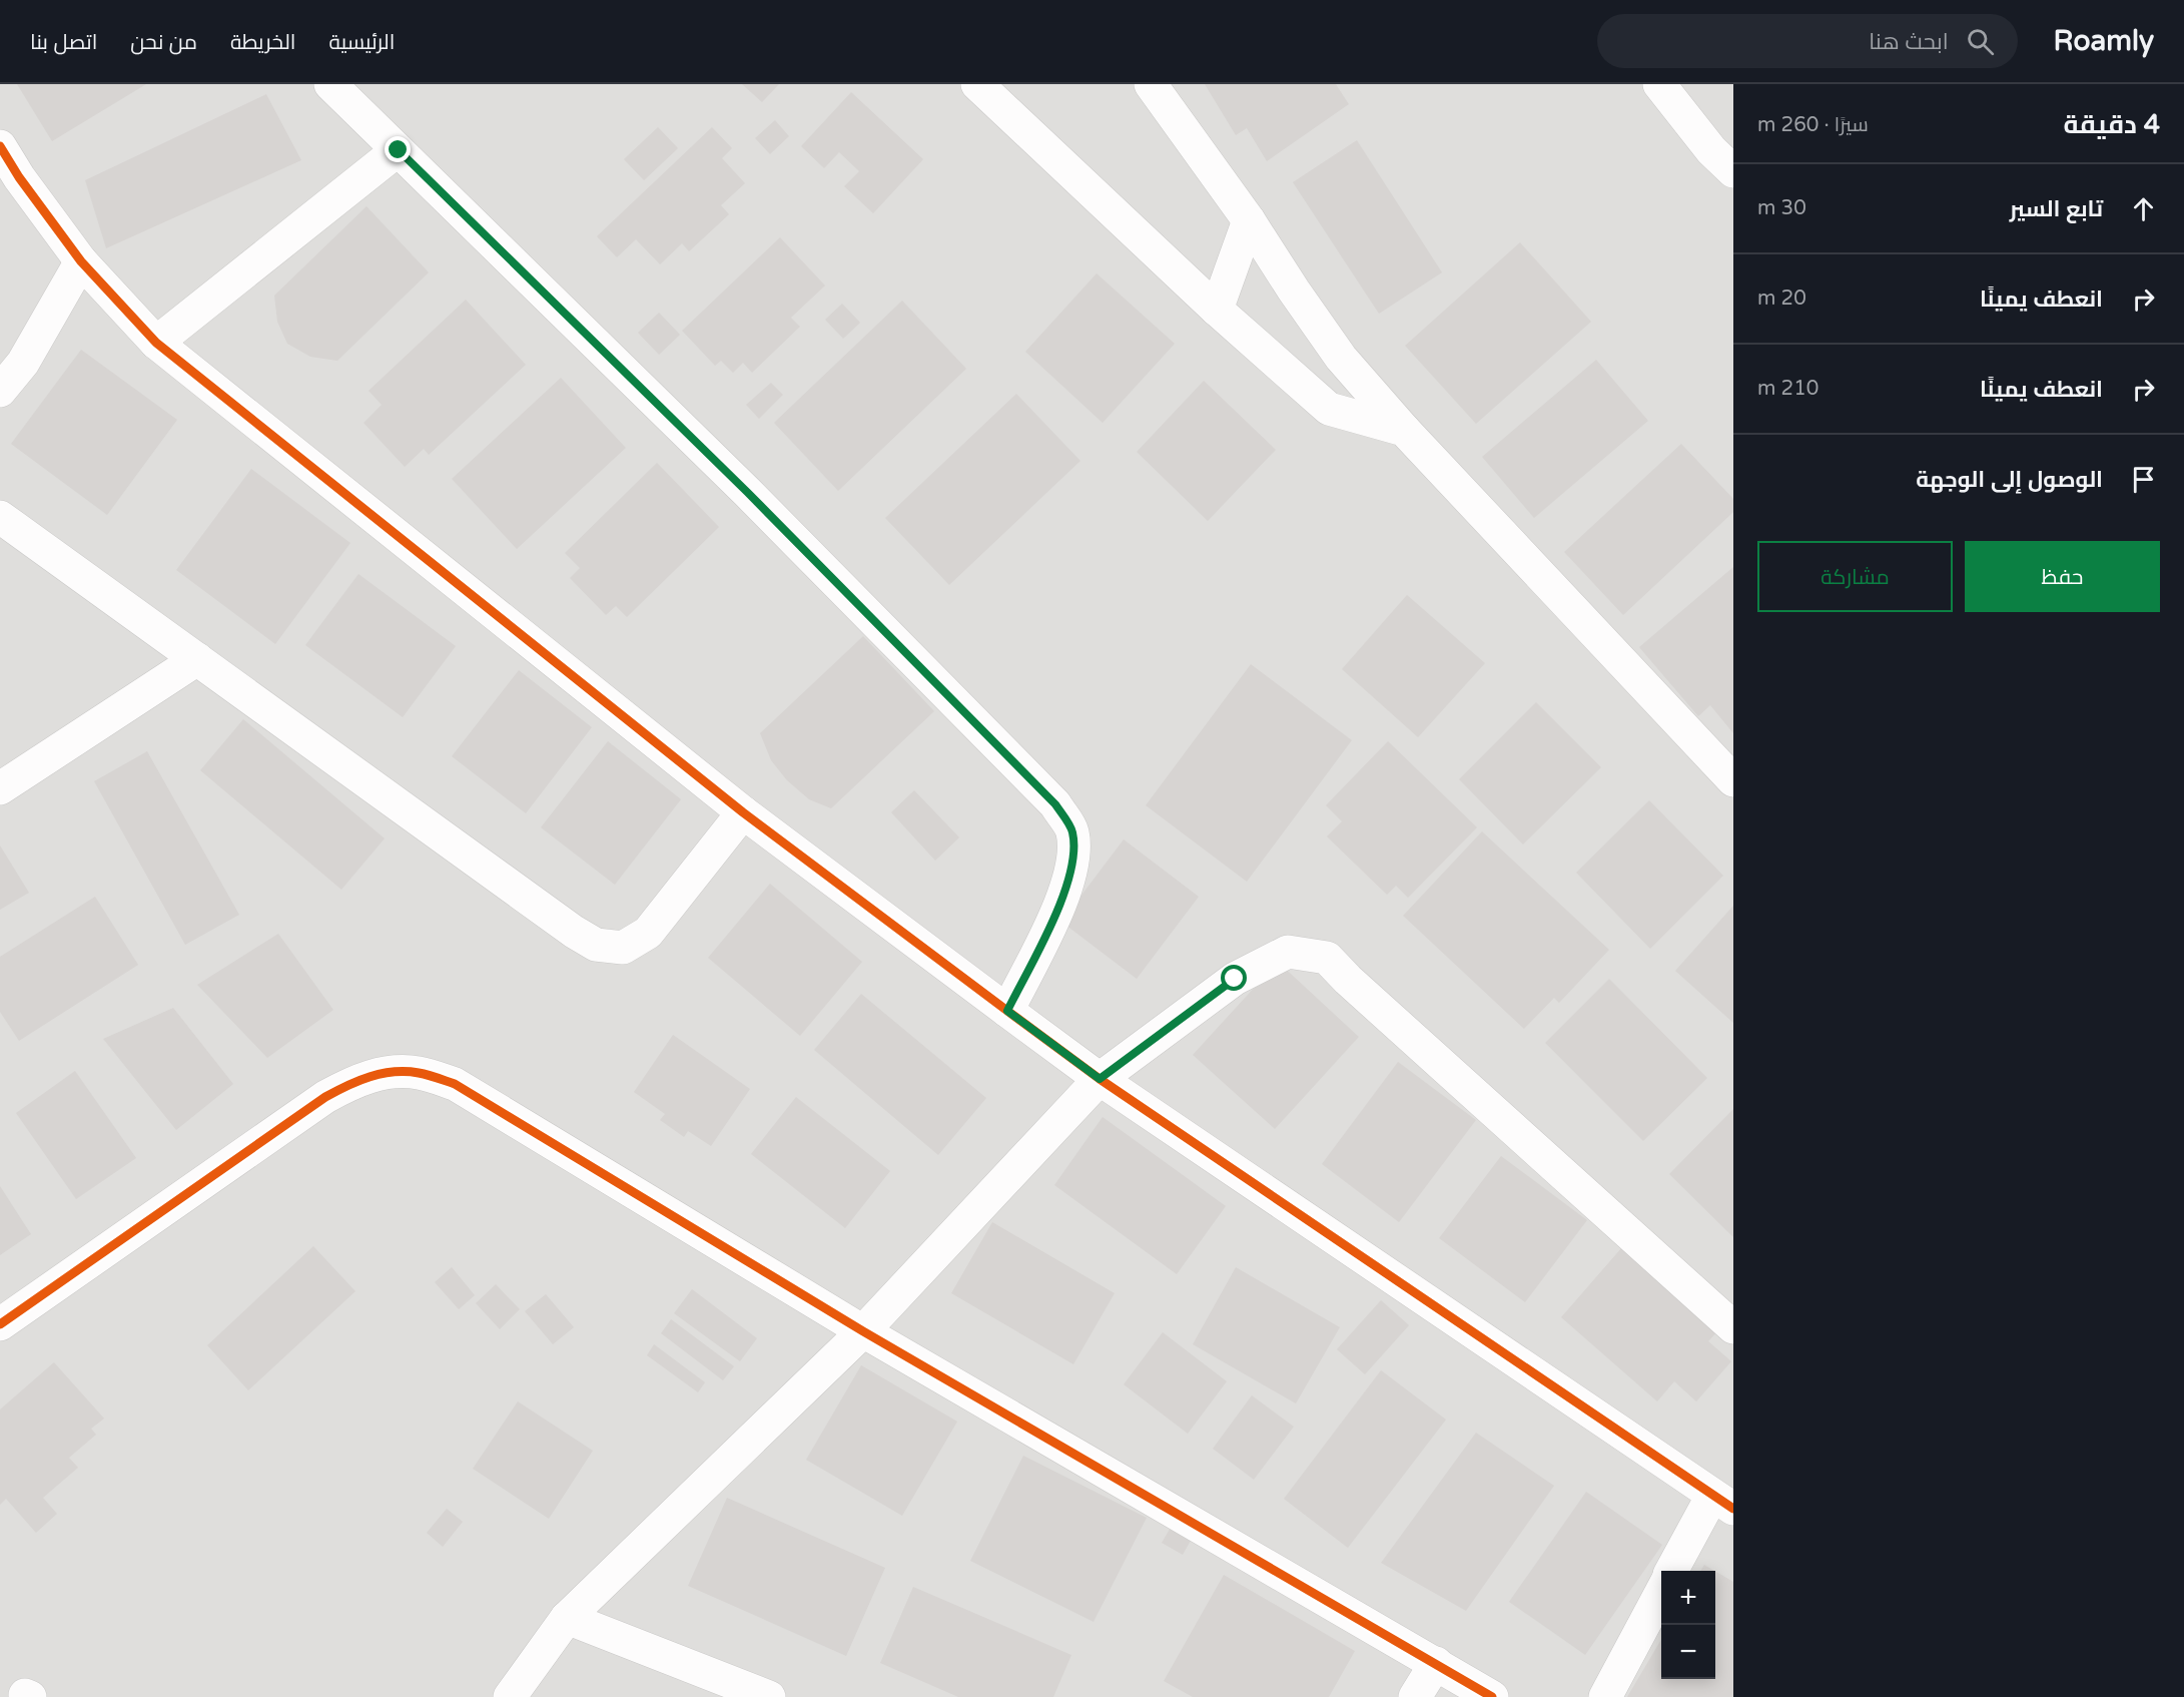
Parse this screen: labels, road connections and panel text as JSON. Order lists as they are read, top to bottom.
{
  "page": {
    "header": "Roamly",
    "search": "ابحث هنا",
    "nav": [
      "الرئيسية",
      "الخريطة",
      "من نحن",
      "اتصل بنا"
    ],
    "heading": ["4 دقيقة", "سيرًا · 260 m"],
    "list": [
      ["تابع السير", "30 m"],
      ["انعطف يمينًا", "20 m"],
      ["انعطف يمينًا", "210 m"],
      "الوصول إلى الوجهة"
    ],
    "buttons": ["حفظ", "مشاركة"],
    "map_buttons": ["+", "−"]
  }
}
